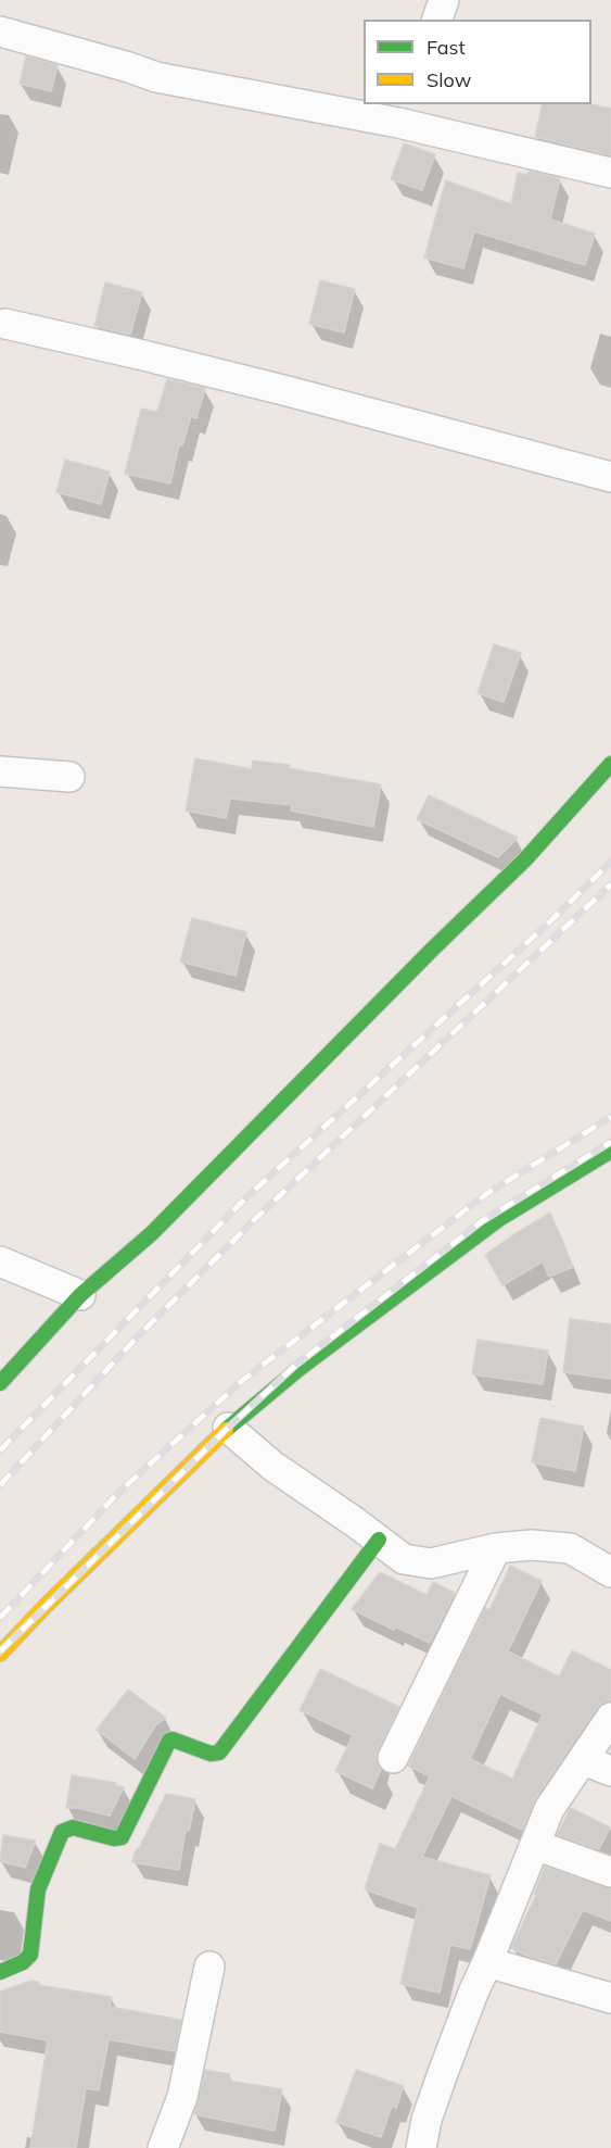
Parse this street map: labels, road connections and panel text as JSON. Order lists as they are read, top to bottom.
{
  "legend": ["Fast", "Slow"]
}
